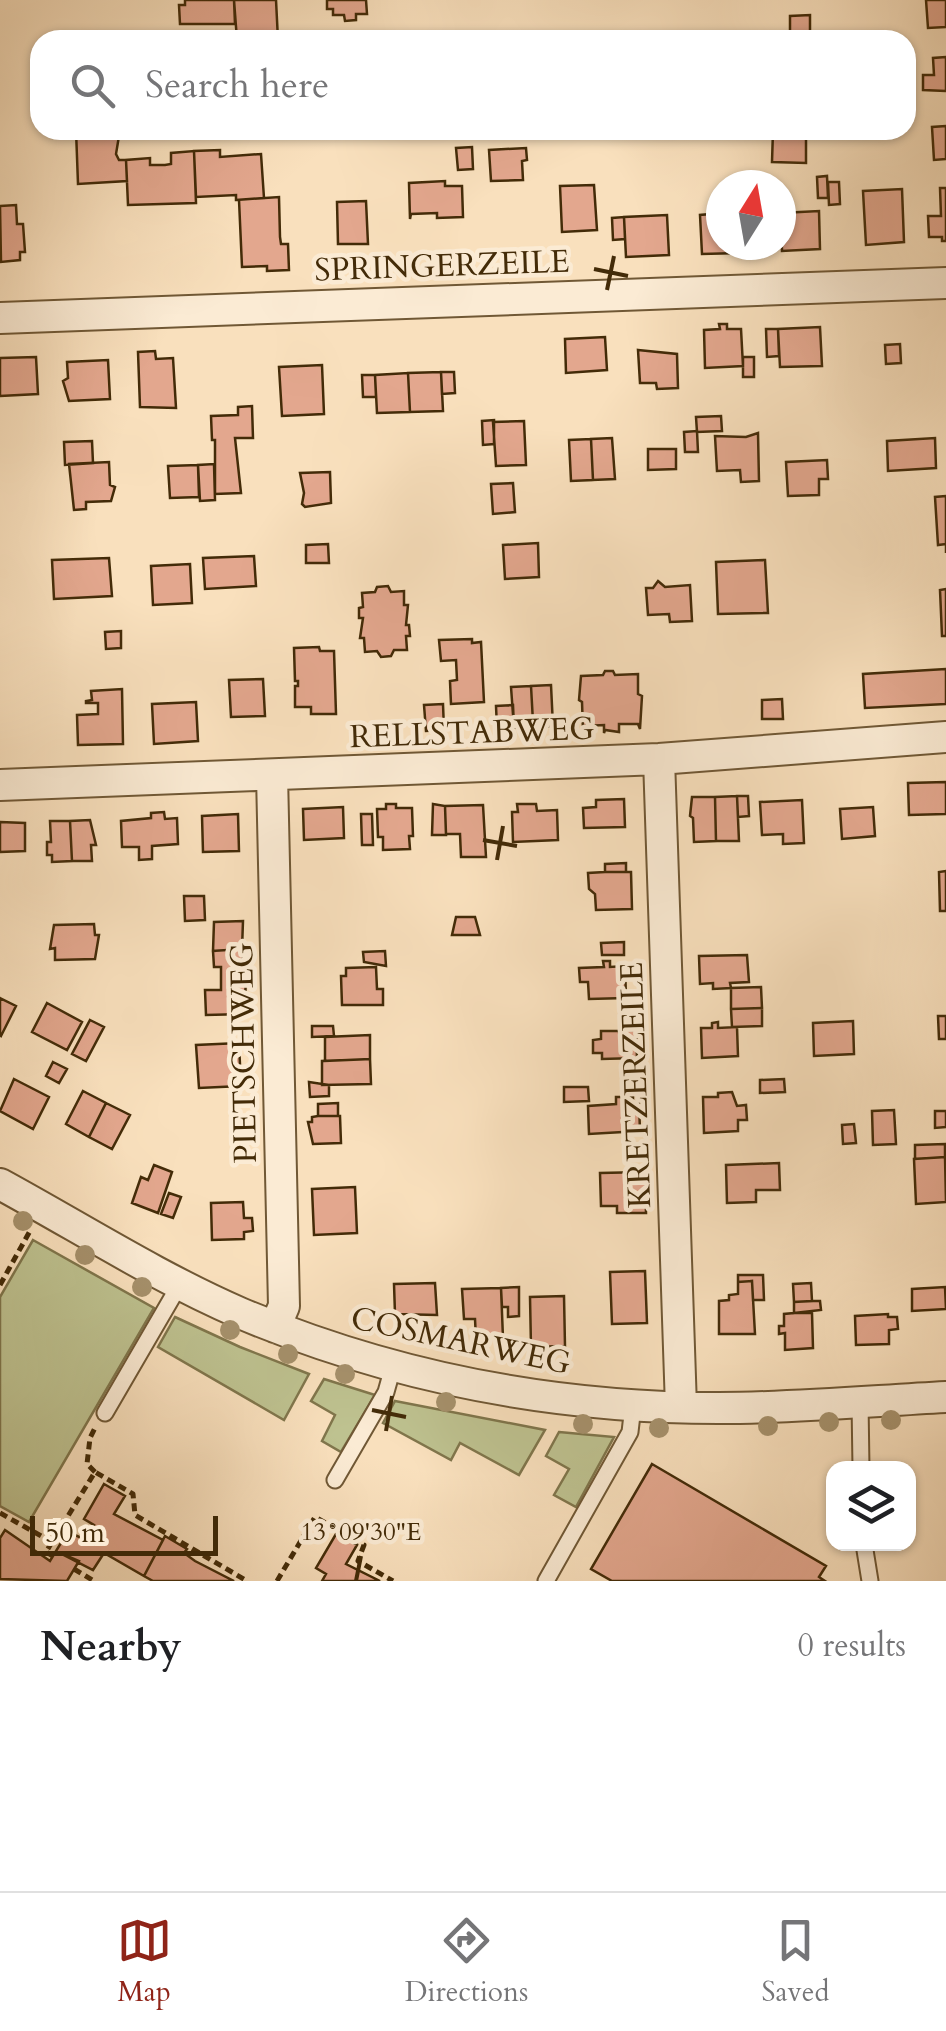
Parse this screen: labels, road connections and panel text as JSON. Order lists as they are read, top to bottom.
{
  "streets": {
    "street": [
      "SPRINGERZEILE",
      "RELLSTABWEG",
      "PIETSCHWEG",
      "KRETZERZEILE",
      "COSMARWEG"
    ]
  },
  "crossings": [
    ["RELLSTABWEG", "PIETSCHWEG"],
    ["RELLSTABWEG", "KRETZERZEILE"],
    ["PIETSCHWEG", "COSMARWEG"],
    ["KRETZERZEILE", "COSMARWEG"]
  ],
  "scale_bar": "50 m",
  "north": "top",
  "page": {
    "search": "Search here",
    "scale": "50 m",
    "heading": ["Nearby", "0 results"],
    "nav": ["Map", "Directions", "Saved"]
  },
  "coordinates": ["13°09'30\"E"]
}
